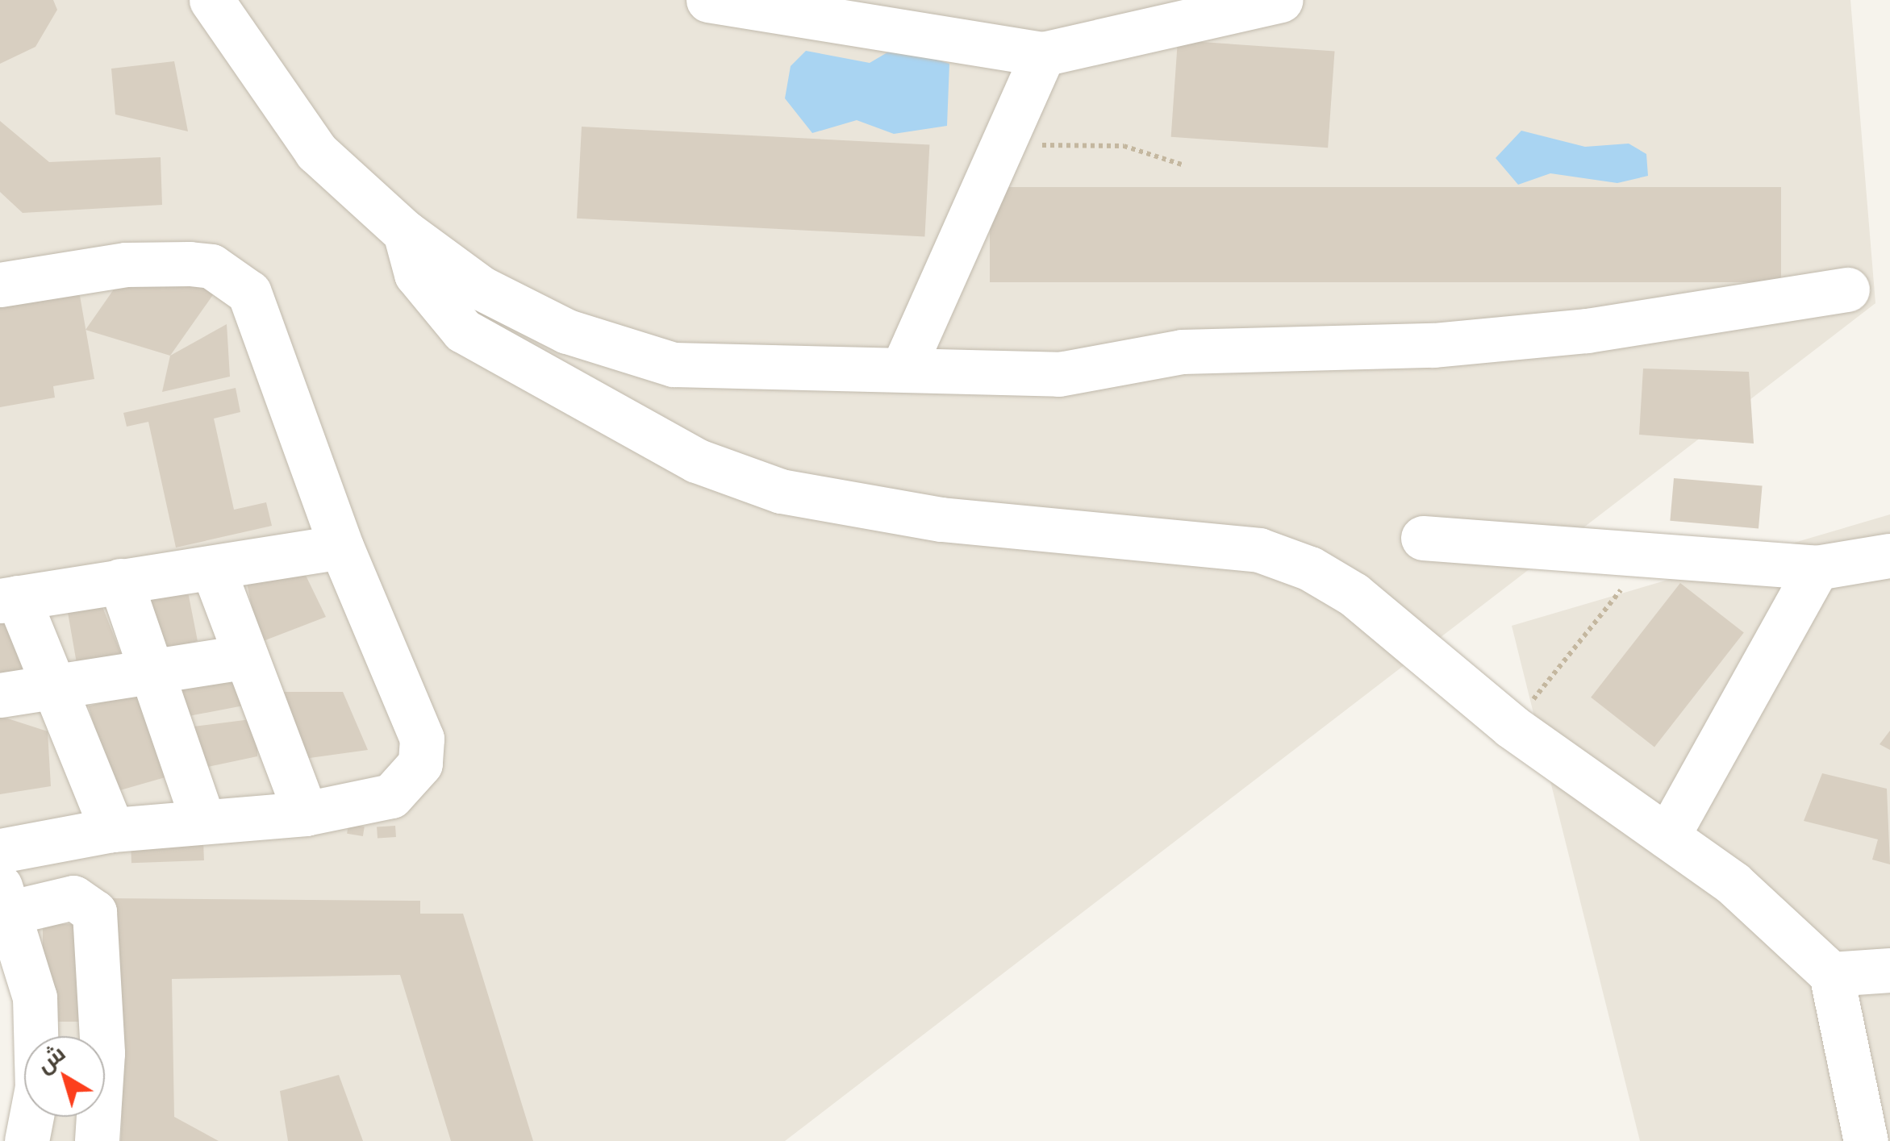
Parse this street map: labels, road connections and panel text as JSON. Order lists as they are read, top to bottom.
{
  "north": "top left"
}
